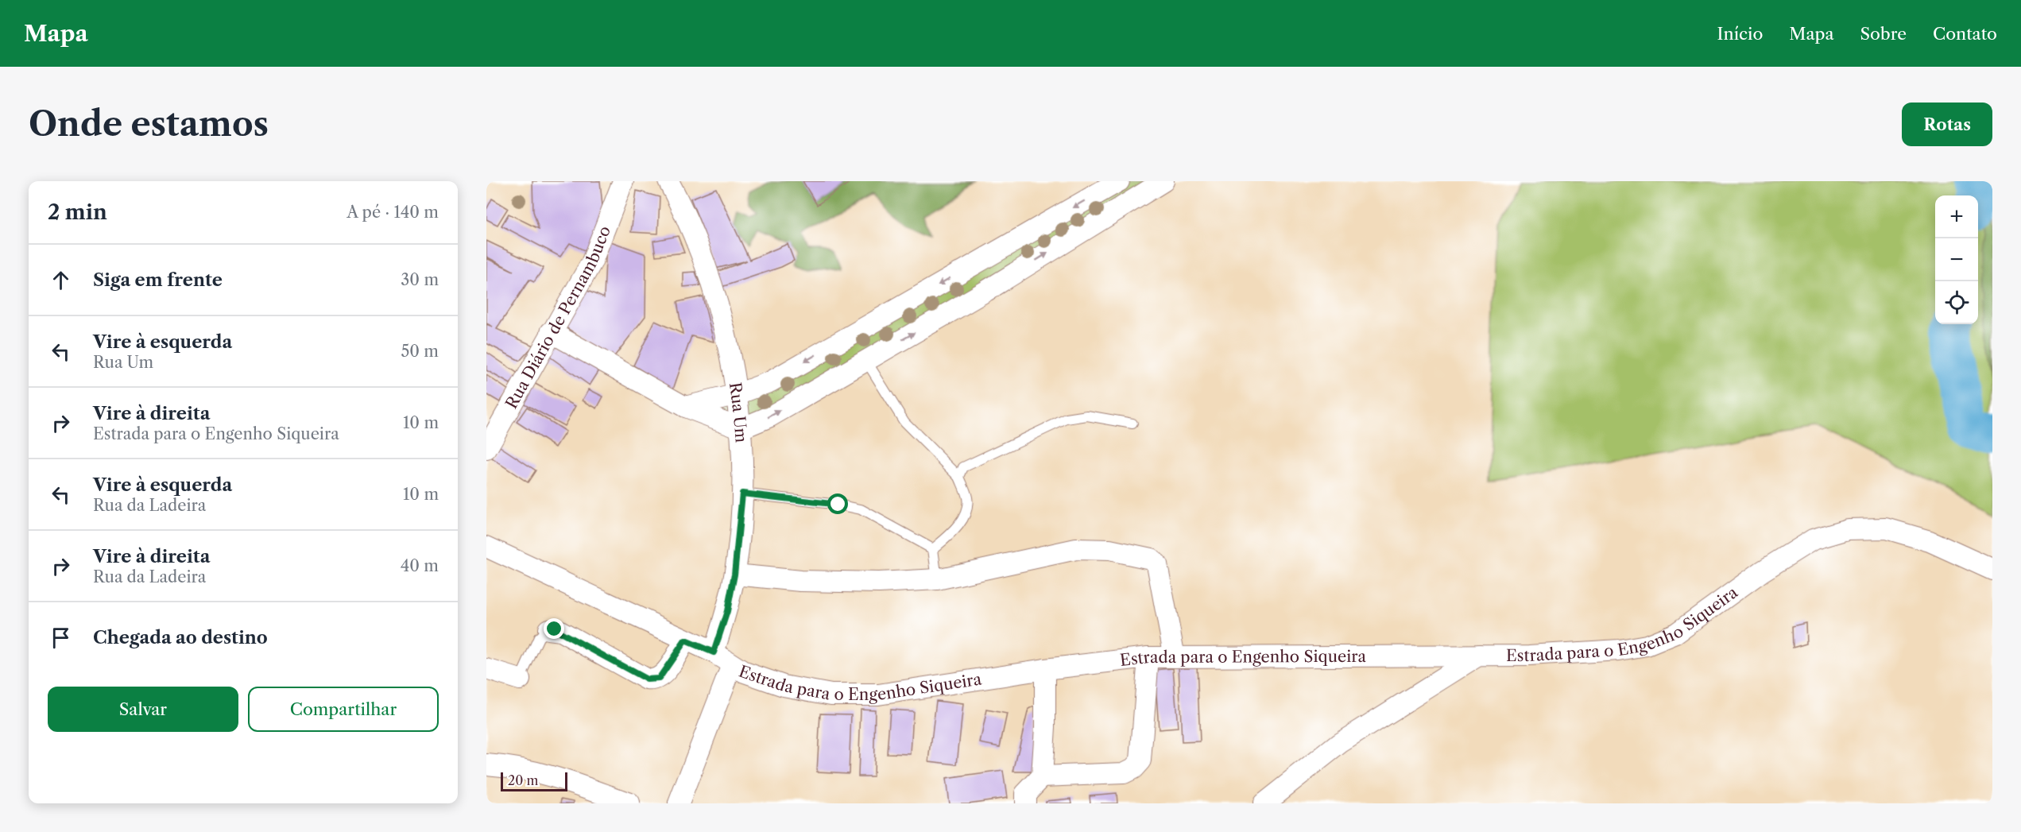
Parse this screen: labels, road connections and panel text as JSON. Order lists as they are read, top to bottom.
{
  "streets": {
    "street": ["Rua Diário de Pernambuco", "Rua Um", "Estrada para o Engenho Siqueira"]
  },
  "crossings": [
    ["Rua Um", "Estrada para o Engenho Siqueira"]
  ],
  "scale_bar": "20 m",
  "page": {
    "header": "Mapa",
    "nav": [
      "Início",
      "Mapa",
      "Sobre",
      "Contato"
    ],
    "buttons": [
      "Rotas",
      ["Salvar", "Compartilhar"]
    ],
    "title": "Onde estamos",
    "heading": ["2 min", "A pé · 140 m"],
    "map_buttons": ["+", "−"],
    "list": [
      ["Siga em frente", "30 m"],
      ["Vire à esquerda", "Rua Um", "50 m"],
      ["Vire à direita", "Estrada para o Engenho Siqueira", "10 m"],
      ["Vire à esquerda", "Rua da Ladeira", "10 m"],
      ["Vire à direita", "Rua da Ladeira", "40 m"],
      "Chegada ao destino"
    ],
    "scale": "20 m"
  }
}
